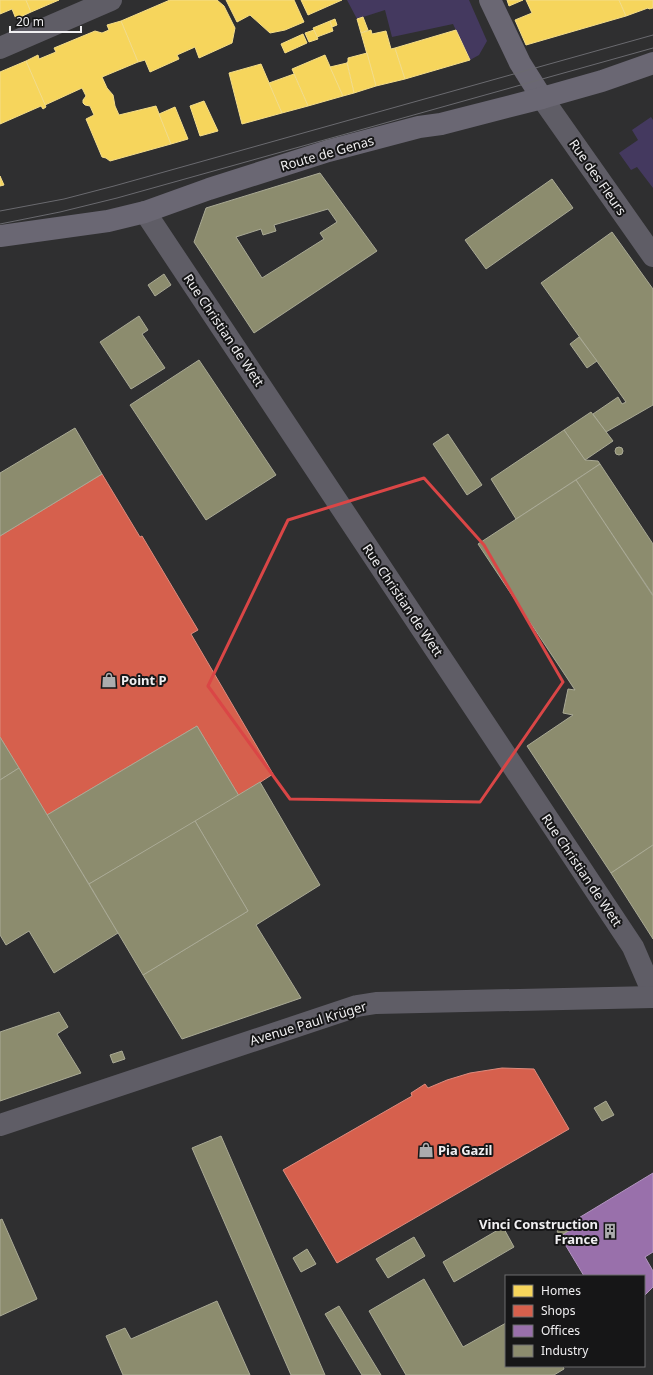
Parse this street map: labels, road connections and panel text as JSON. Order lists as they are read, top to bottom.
{
  "streets": {
    "main road": ["Route de Genas"],
    "street": ["Rue des Fleurs", "Rue Christian de Wett", "Avenue Paul Krüger"]
  },
  "crossings": [
    ["Route de Genas", "Rue des Fleurs"],
    ["Route de Genas", "Rue Christian de Wett"]
  ],
  "places": {
    "shop": ["Point P", "Pia Gazil"],
    "building": ["Vinci Construction France"]
  },
  "legend": [
    "Homes",
    "Shops",
    "Offices",
    "Industry"
  ],
  "scale_bar": "20 m"
}
